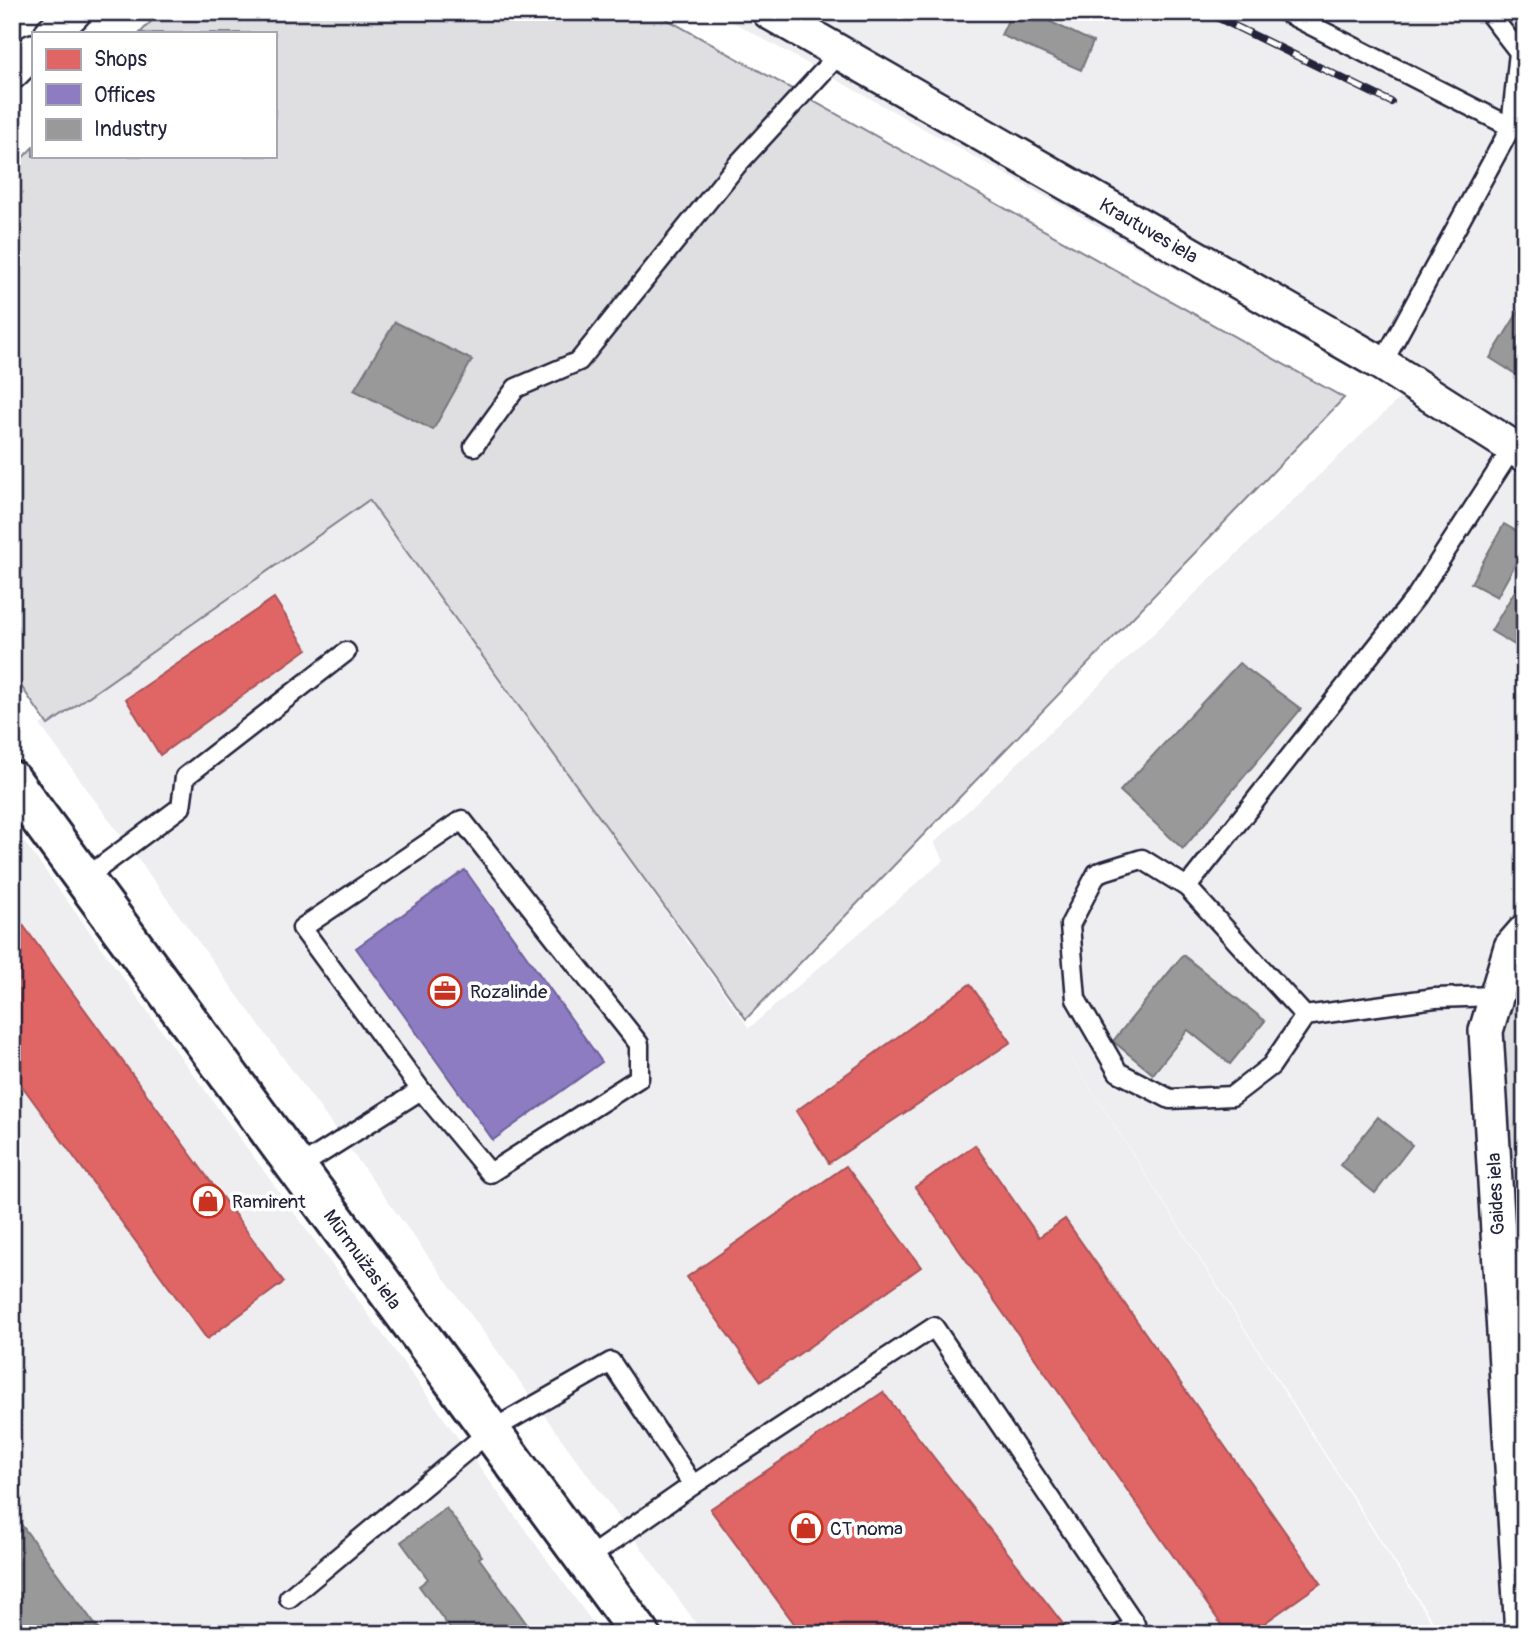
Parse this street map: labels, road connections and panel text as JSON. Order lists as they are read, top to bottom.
{
  "streets": {
    "street": ["Krautuves iela", "Gaides iela", "Mūrmuižas iela"]
  },
  "places": {
    "office": ["Rozalinde"],
    "shop": ["Ramirent", "CT noma"]
  },
  "legend": ["Shops", "Offices", "Industry"]
}
